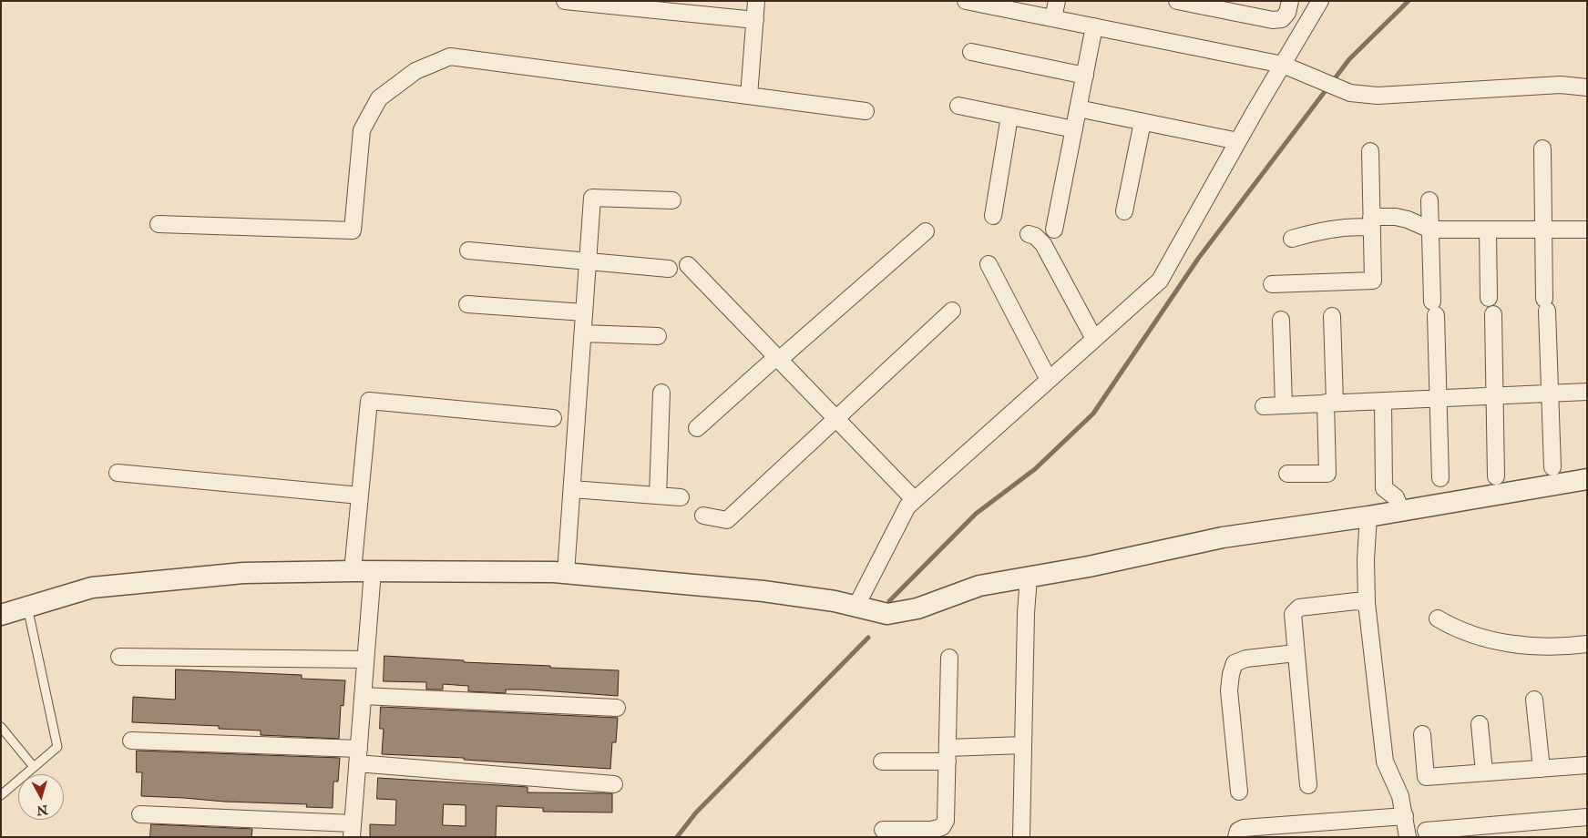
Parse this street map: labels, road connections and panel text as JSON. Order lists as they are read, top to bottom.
{
  "north": "bottom"
}
